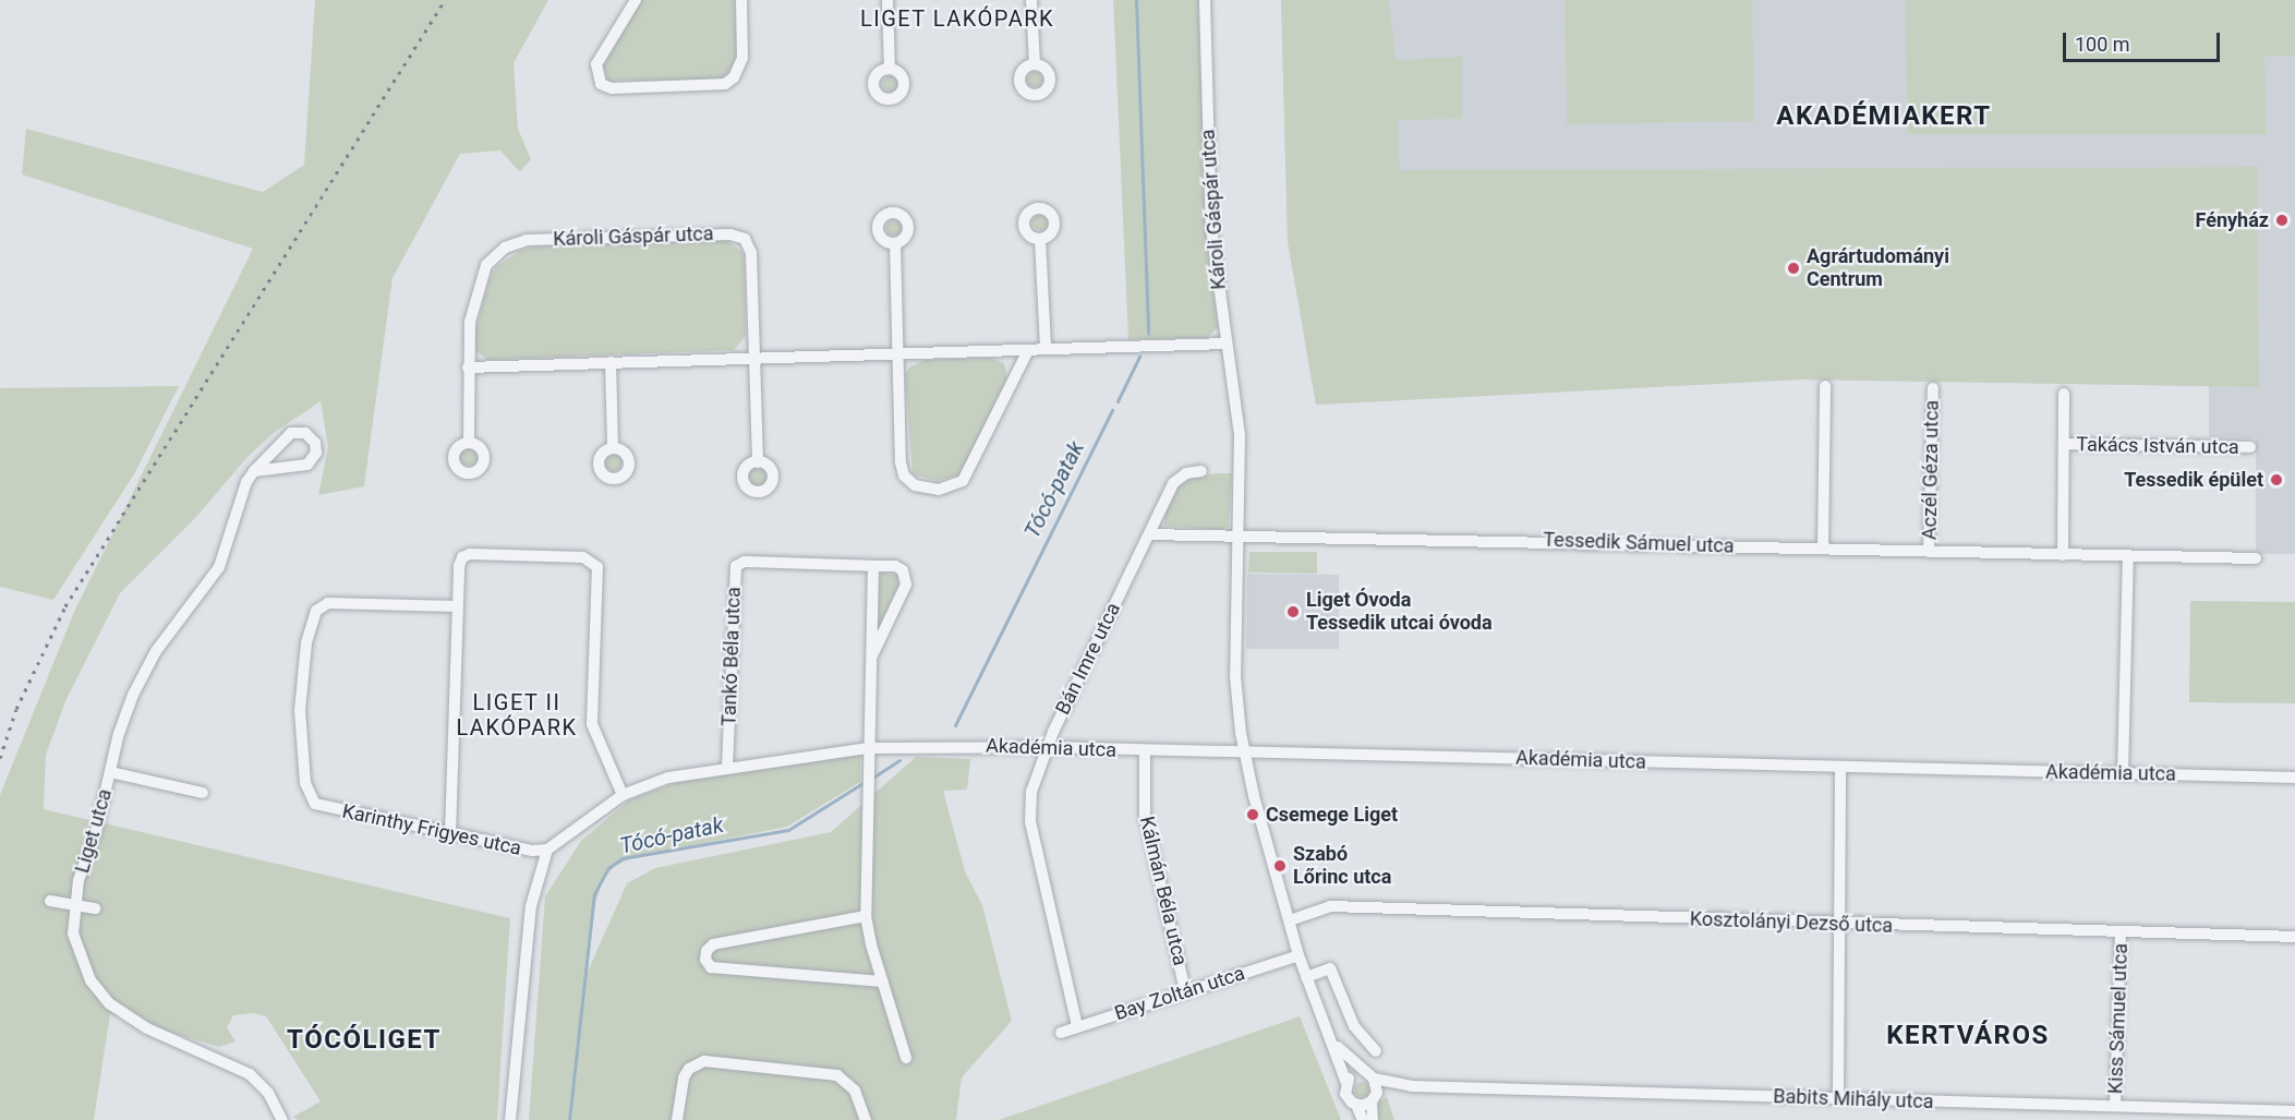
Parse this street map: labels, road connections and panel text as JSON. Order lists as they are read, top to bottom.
{
  "streets": {
    "street": [
      "Károli Gáspár utca",
      "Takács István utca",
      "Aczél Géza utca",
      "Tessedik Sámuel utca",
      "Tankó Béla utca",
      "Bán Imre utca",
      "Akadémia utca",
      "Karinthy Frigyes utca",
      "Liget utca",
      "Kálmán Béla utca",
      "Kosztolányi Dezső utca",
      "Bay Zoltán utca",
      "Kiss Sámuel utca",
      "Babits Mihály utca"
    ]
  },
  "crossings": [
    ["Károli Gáspár utca", "Tessedik Sámuel utca"],
    ["Takács István utca", "Tessedik Sámuel utca"],
    ["Aczél Géza utca", "Tessedik Sámuel utca"],
    ["Tessedik Sámuel utca", "Bán Imre utca"],
    ["Tankó Béla utca", "Akadémia utca"],
    ["Tankó Béla utca", "Karinthy Frigyes utca"],
    ["Bán Imre utca", "Akadémia utca"],
    ["Bán Imre utca", "Bay Zoltán utca"],
    ["Akadémia utca", "Karinthy Frigyes utca"],
    ["Akadémia utca", "Kálmán Béla utca"],
    ["Kálmán Béla utca", "Bay Zoltán utca"],
    ["Kosztolányi Dezső utca", "Kiss Sámuel utca"],
    ["Kiss Sámuel utca", "Babits Mihály utca"]
  ],
  "districts": [
    "LIGET LAKÓPARK",
    "AKADÉMIAKERT",
    "LIGET II LAKÓPARK",
    "KERTVÁROS",
    "TÓCÓLIGET"
  ],
  "water": ["Tócó-patak"],
  "places": [
    "Fényház",
    "Agrártudományi Centrum",
    "Tessedik épület",
    "Liget Óvoda Tessedik utcai óvoda",
    "Csemege Liget",
    "Szabó Lőrinc utca"
  ],
  "scale_bar": "100 m"
}
